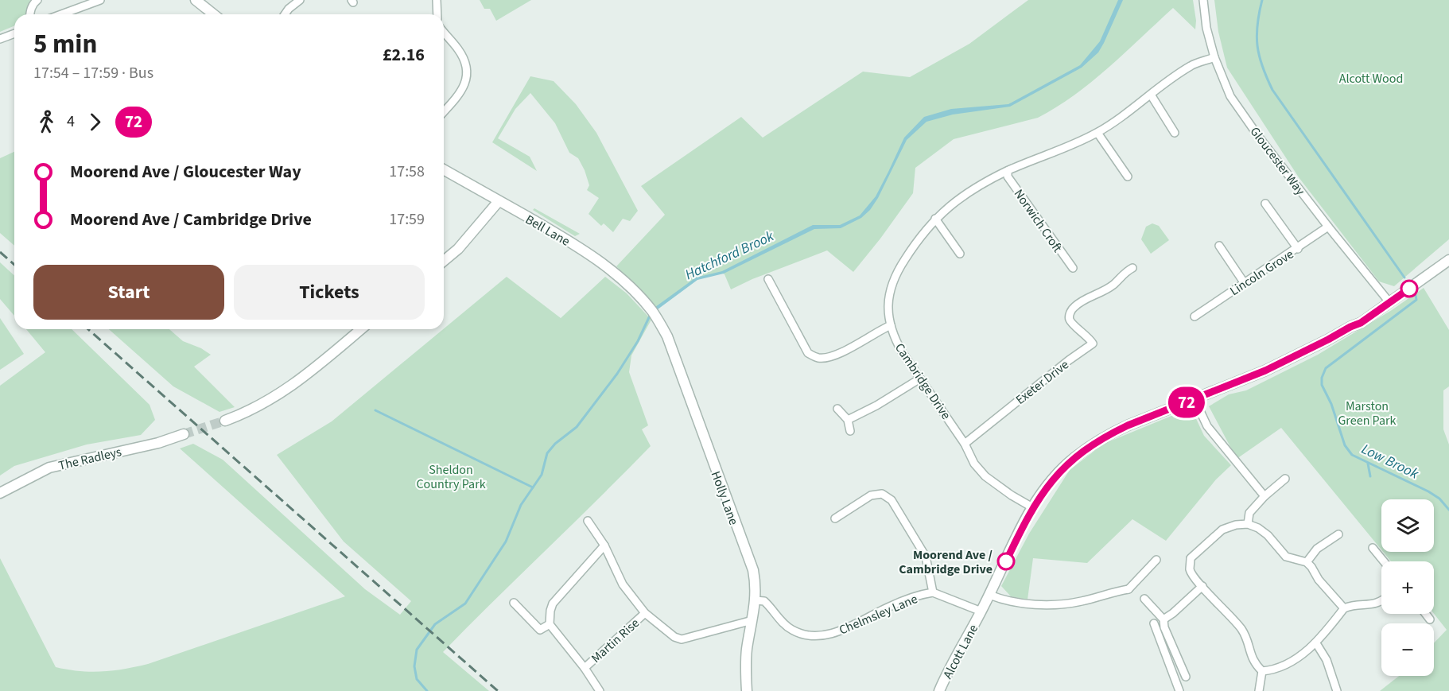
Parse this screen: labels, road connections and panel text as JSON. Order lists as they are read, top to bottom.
{
  "streets": {
    "street": [
      "Gloucester Way",
      "Norwich Croft",
      "Bell Lane",
      "Lincoln Grove",
      "Cambridge Drive",
      "Exeter Drive",
      "The Radleys",
      "Holly Lane",
      "Chelmsley Lane",
      "Martin Rise",
      "Alcott Lane"
    ]
  },
  "crossings": [
    ["Gloucester Way", "Lincoln Grove"],
    ["Gloucester Way", "Cambridge Drive"],
    ["Gloucester Way", "Alcott Lane"],
    ["Norwich Croft", "Cambridge Drive"],
    ["Bell Lane", "Holly Lane"],
    ["Cambridge Drive", "Exeter Drive"],
    ["Cambridge Drive", "Alcott Lane"],
    ["Holly Lane", "Chelmsley Lane"],
    ["Chelmsley Lane", "Alcott Lane"]
  ],
  "water": ["Hatchford Brook", "Low Brook"],
  "parks": ["Alcott Wood", "Marston Green Park", "Sheldon Country Park"],
  "places": ["Moorend Ave / Cambridge Drive"],
  "lines": ["bus line 72"],
  "page": {
    "on_map": "72",
    "heading": ["5 min", "17:54 – 17:59 · Bus", "£2.16"],
    "legs": ["4", "72"],
    "list": [
      {
        "name": "Moorend Ave / Gloucester Way",
        "value": "17:58"
      },
      {
        "name": "Moorend Ave / Cambridge Drive",
        "value": "17:59"
      }
    ],
    "buttons": ["Start", "Tickets"],
    "map_buttons": ["+", "−"]
  }
}
